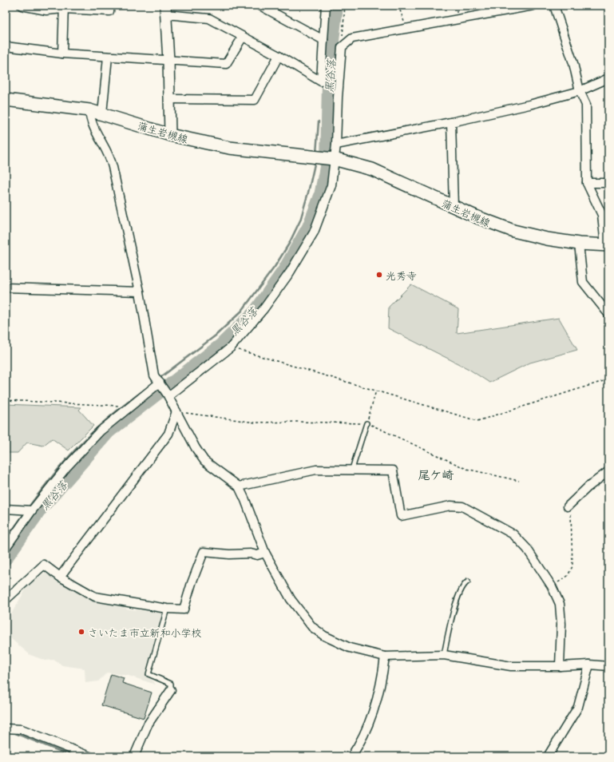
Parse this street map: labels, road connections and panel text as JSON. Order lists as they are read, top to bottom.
{
  "streets": {
    "main road": ["蒲生岩槻線"]
  },
  "districts": ["尾ケ崎"],
  "water": ["黒谷落"],
  "places": ["光秀寺", "さいたま市立新和小学校"]
}
